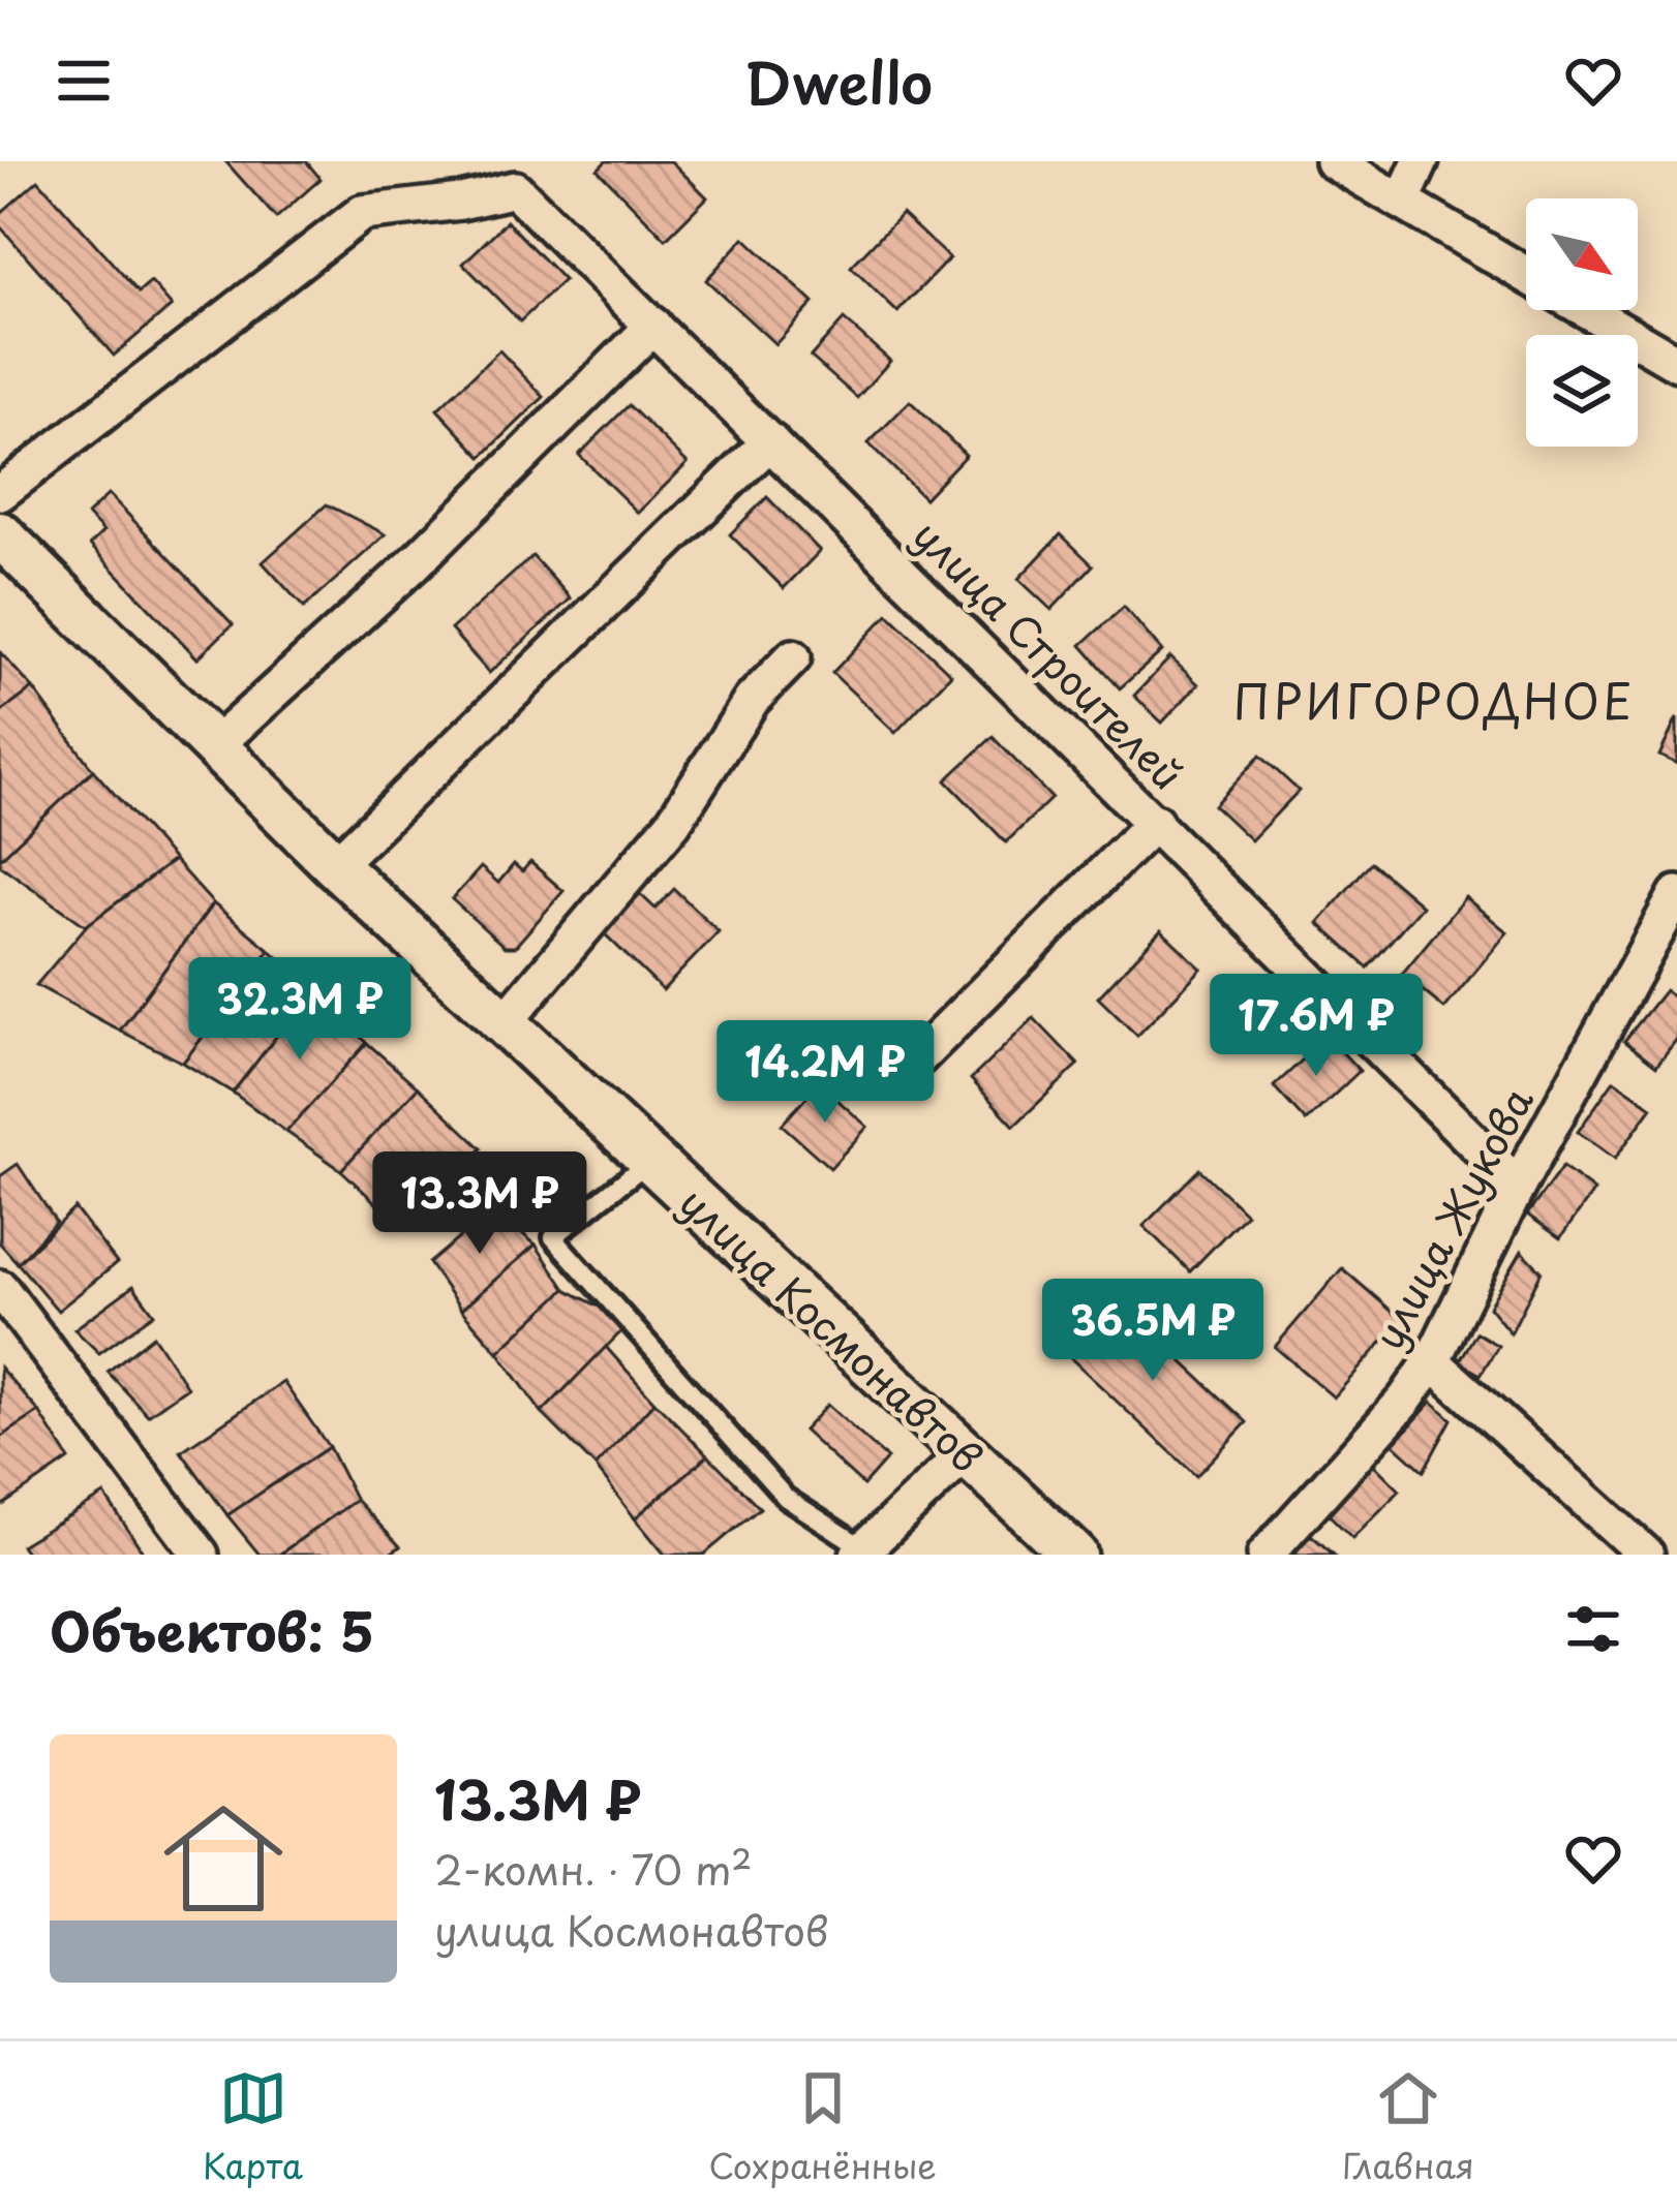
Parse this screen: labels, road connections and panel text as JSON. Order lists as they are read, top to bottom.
{
  "streets": {
    "street": ["улица Строителей", "улица Жукова", "улица Космонавтов"]
  },
  "crossings": [
    ["улица Строителей", "улица Жукова"],
    ["улица Строителей", "улица Космонавтов"]
  ],
  "districts": ["ПРИГОРОДНОЕ"],
  "north": "bottom right",
  "page": {
    "header": "Dwello",
    "price": [
      "32.3M ₽",
      "17.6M ₽",
      "14.2M ₽",
      "13.3M ₽",
      "36.5M ₽"
    ],
    "heading": "Объектов: 5",
    "list": [
      {
        "name": "13.3M ₽",
        "note": "2-комн. · 70 m² · улица Космонавтов"
      }
    ],
    "tabs": ["Карта", "Сохранённые", "Главная"]
  }
}
